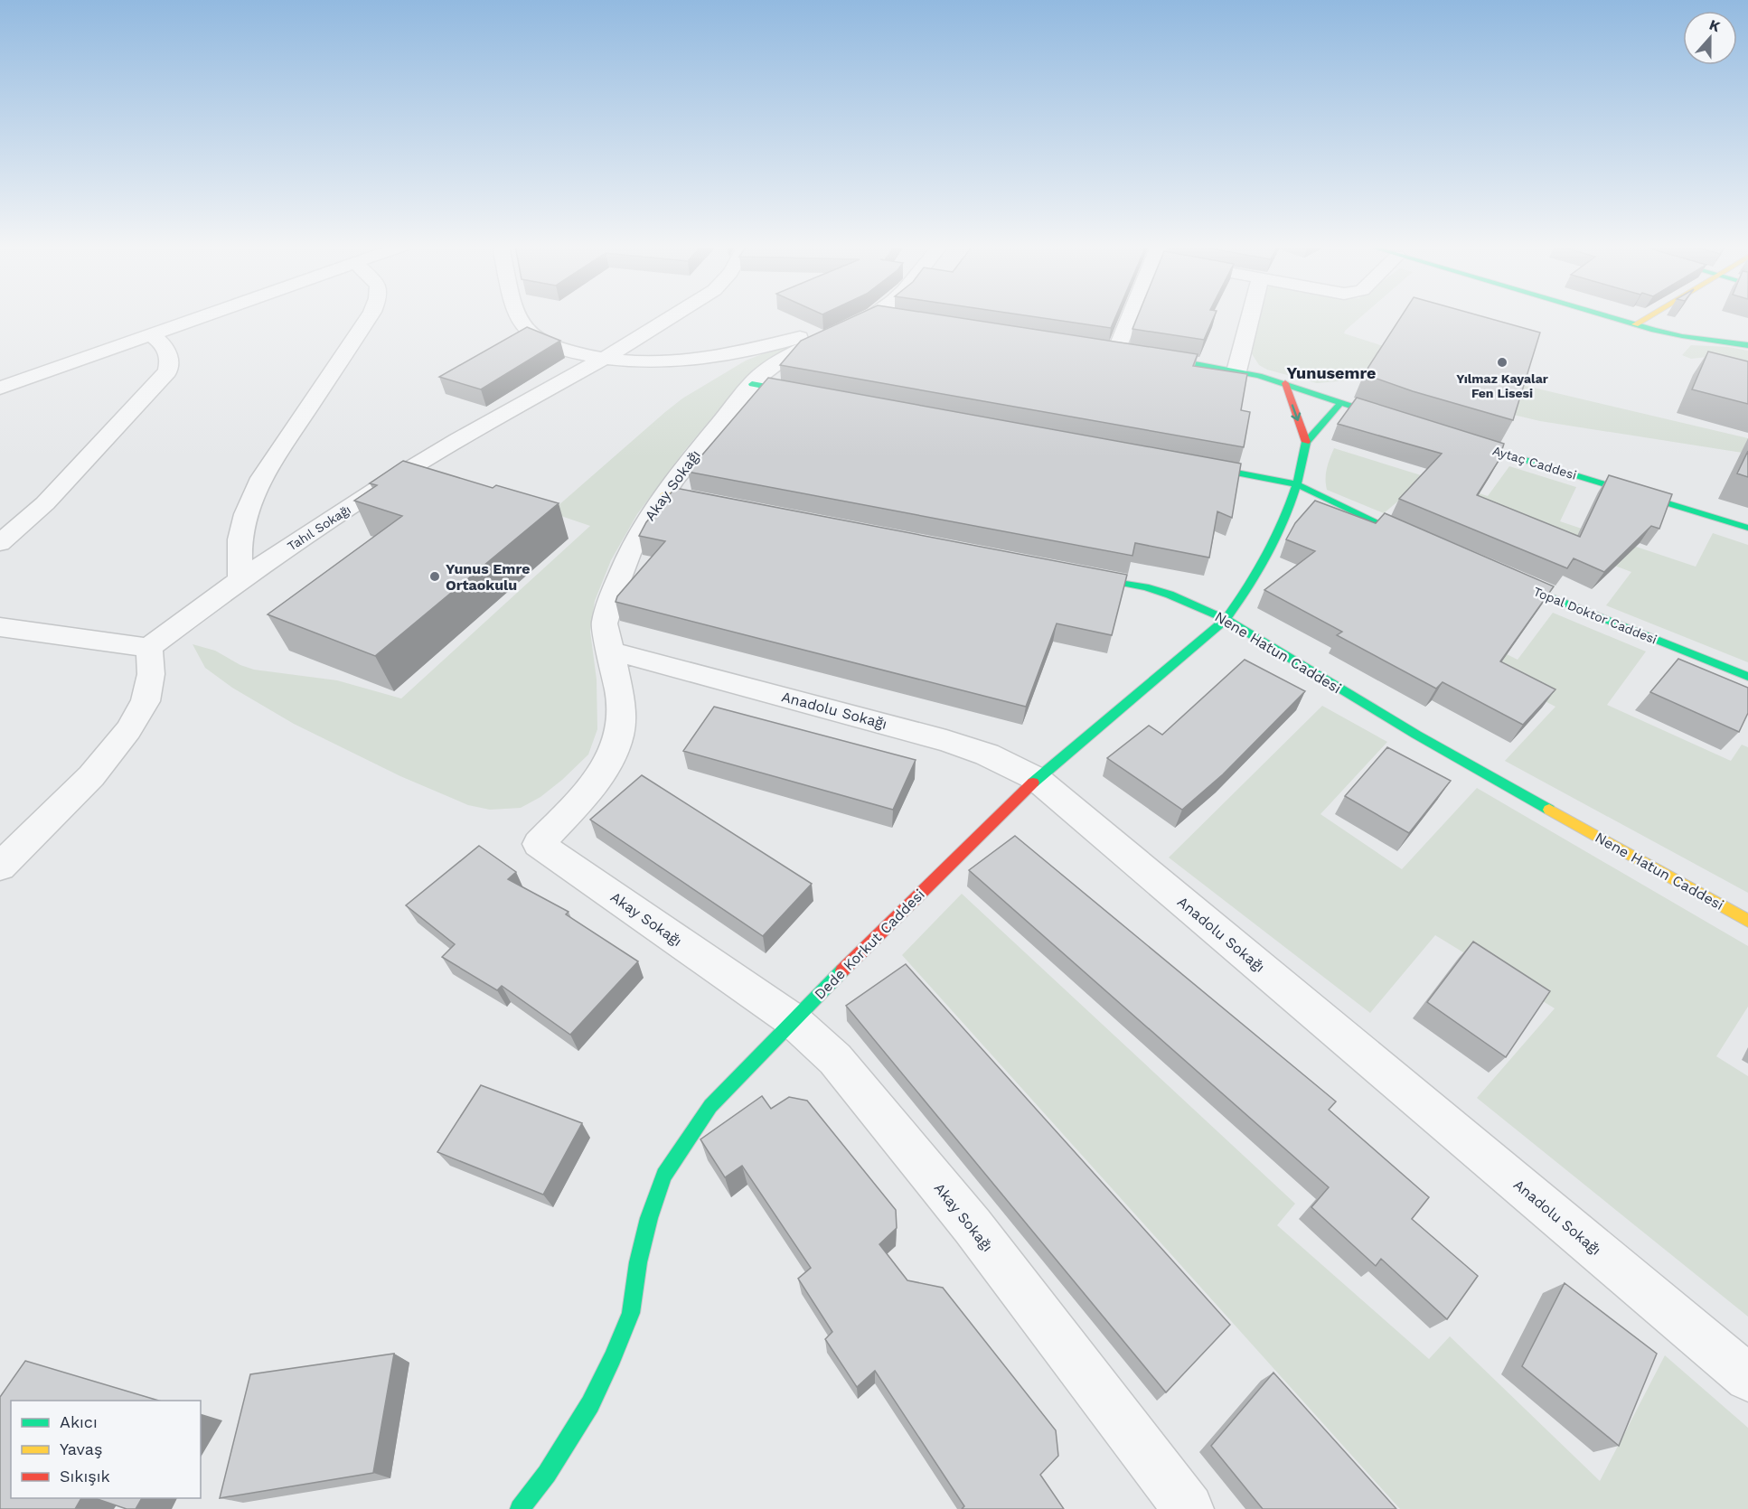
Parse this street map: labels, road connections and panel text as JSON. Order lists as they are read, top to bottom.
{
  "streets": {
    "street": [
      "Aytaç Caddesi",
      "Akay Sokağı",
      "Tahıl Sokağı",
      "Topal Doktor Caddesi",
      "Nene Hatun Caddesi",
      "Anadolu Sokağı",
      "Dede Korkut Caddesi"
    ]
  },
  "crossings": [
    ["Akay Sokağı", "Anadolu Sokağı"],
    ["Akay Sokağı", "Dede Korkut Caddesi"],
    ["Nene Hatun Caddesi", "Dede Korkut Caddesi"],
    ["Anadolu Sokağı", "Dede Korkut Caddesi"]
  ],
  "districts": ["Yunusemre"],
  "places": ["Yılmaz Kayalar Fen Lisesi", "Yunus Emre Ortaokulu"],
  "legend": ["Akıcı", "Yavaş", "Sıkışık"],
  "north": "top"
}
